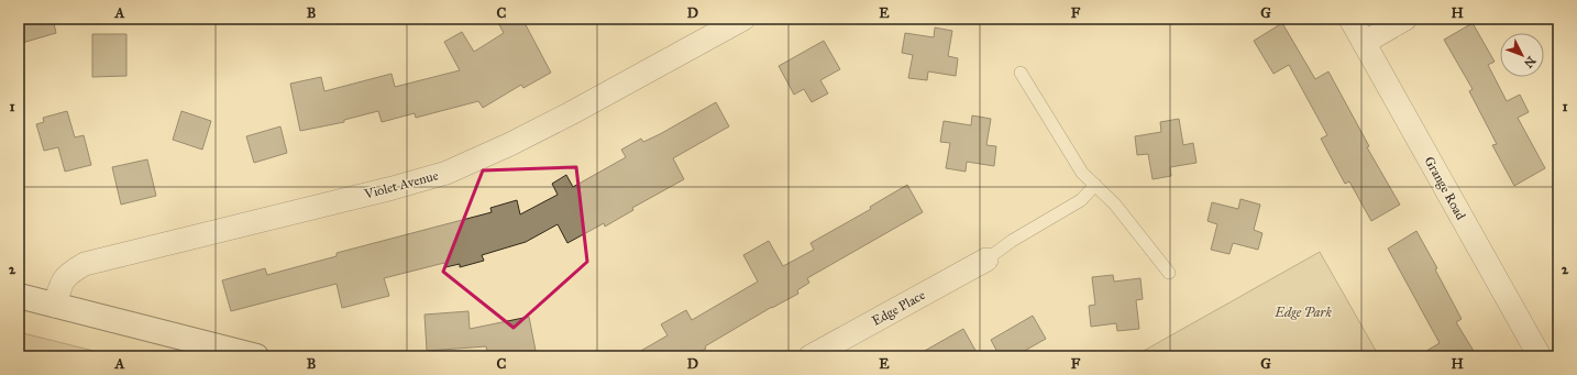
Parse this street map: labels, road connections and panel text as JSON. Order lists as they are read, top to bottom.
{
  "streets": {
    "street": ["Violet Avenue", "Grange Road", "Edge Place"]
  },
  "parks": ["Edge Park"],
  "north": "bottom right",
  "grid": {
    "columns": [
      "A",
      "B",
      "C",
      "D",
      "E",
      "F",
      "G",
      "H"
    ],
    "rows": ["1", "2"]
  }
}
